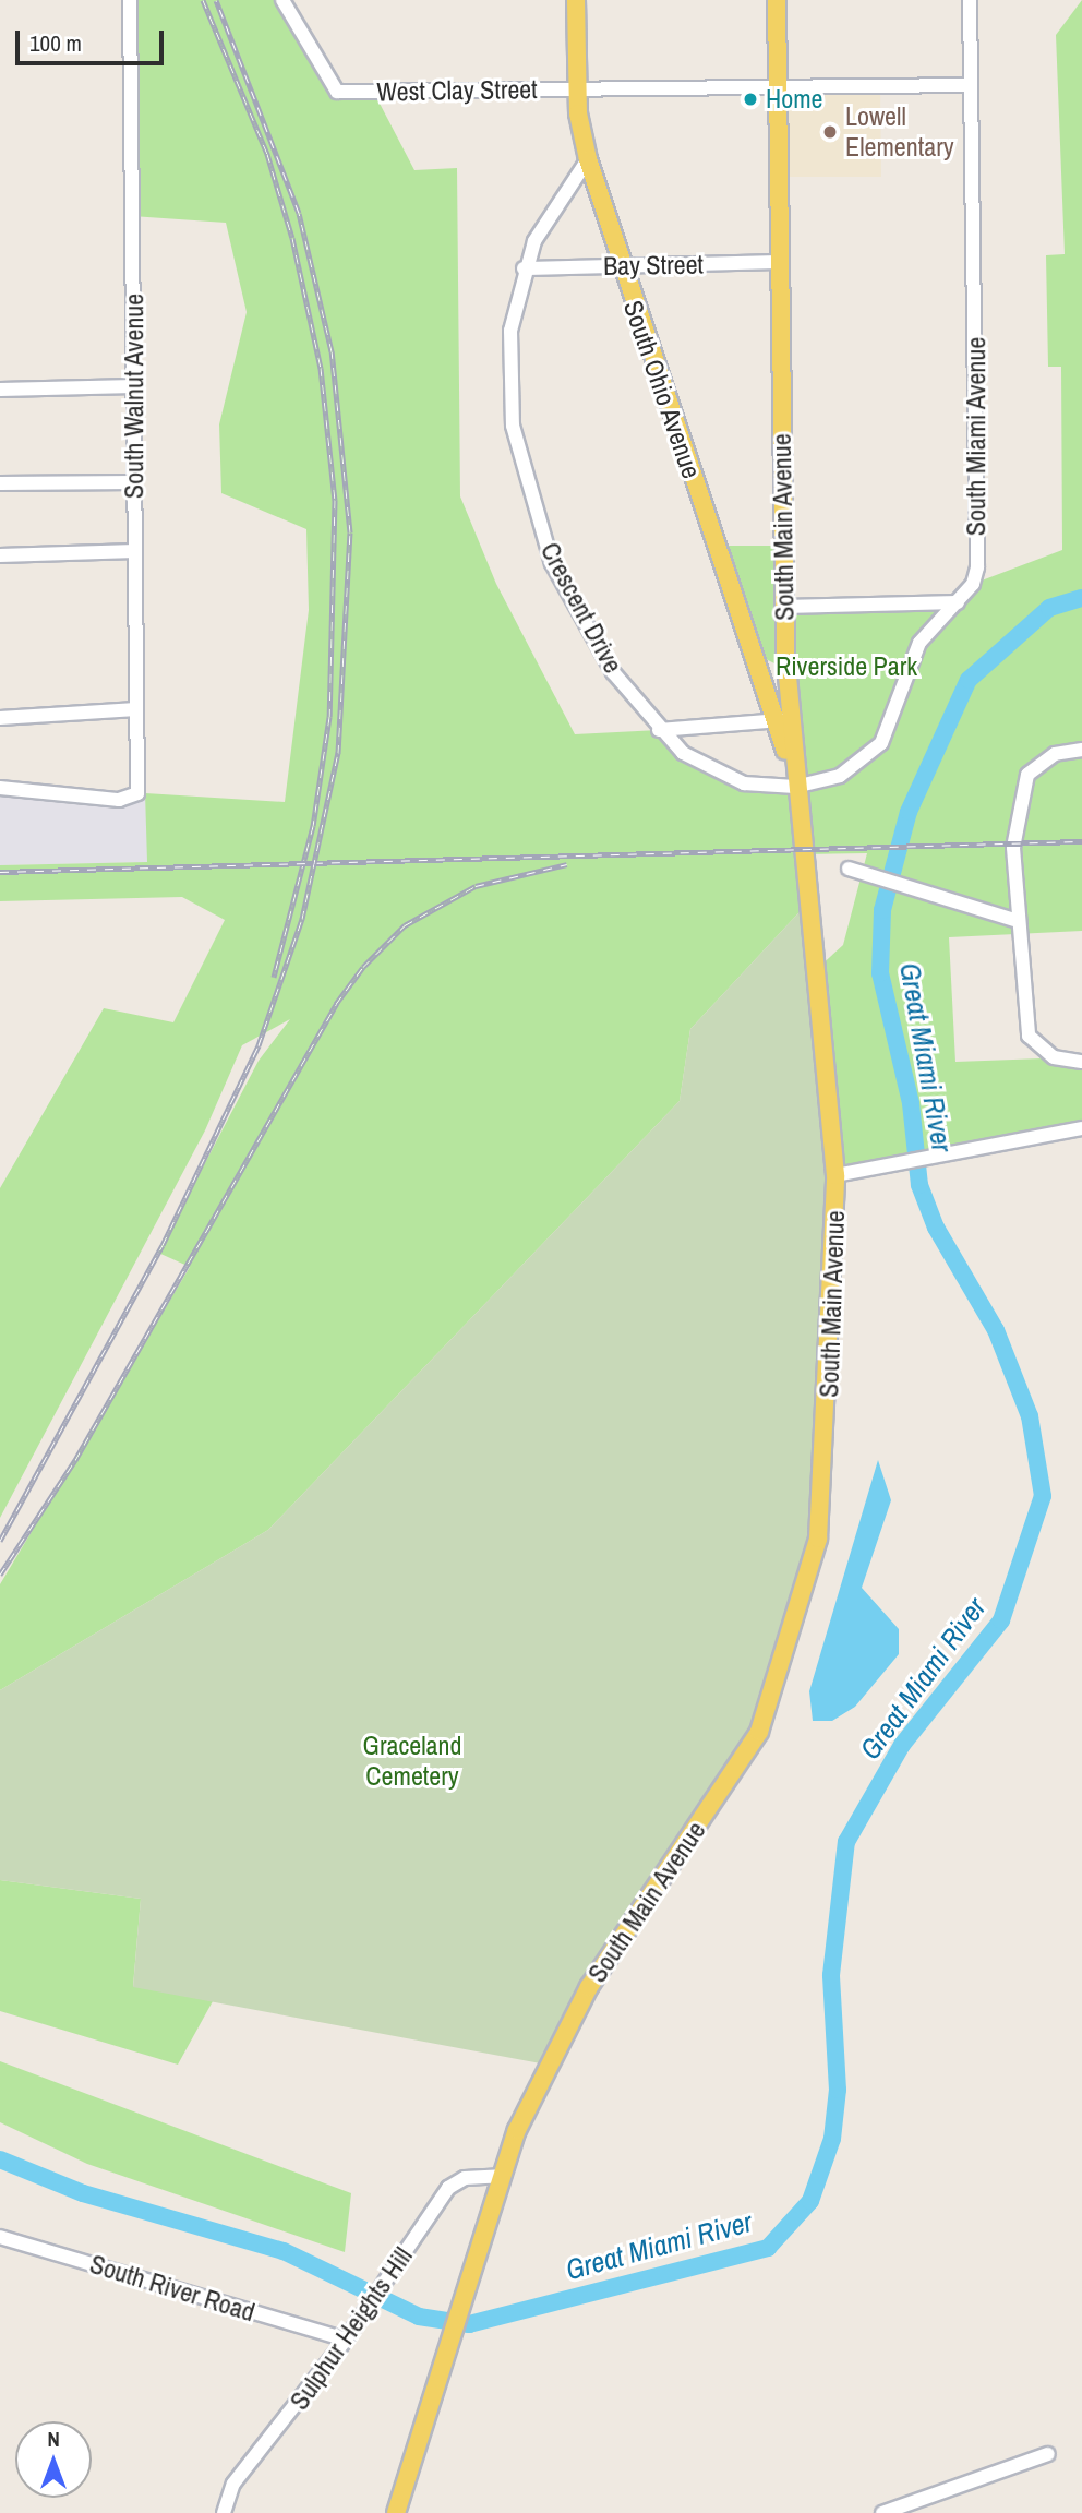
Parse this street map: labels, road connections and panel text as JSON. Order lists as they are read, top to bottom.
{
  "streets": {
    "main road": ["South Ohio Avenue", "South Main Avenue"],
    "street": [
      "West Clay Street",
      "Bay Street",
      "South Walnut Avenue",
      "South Miami Avenue",
      "Crescent Drive",
      "South River Road",
      "Sulphur Heights Hill"
    ]
  },
  "crossings": [
    ["West Clay Street", "South Ohio Avenue"],
    ["West Clay Street", "South Miami Avenue"],
    ["West Clay Street", "South Main Avenue"],
    ["Bay Street", "South Ohio Avenue"],
    ["Bay Street", "South Main Avenue"],
    ["Bay Street", "Crescent Drive"],
    ["South Ohio Avenue", "South Main Avenue"],
    ["South Ohio Avenue", "Crescent Drive"],
    ["South Miami Avenue", "South Main Avenue"],
    ["South Miami Avenue", "Crescent Drive"],
    ["South Main Avenue", "Crescent Drive"],
    ["South Main Avenue", "Sulphur Heights Hill"],
    ["South River Road", "Sulphur Heights Hill"]
  ],
  "water": ["Great Miami River"],
  "parks": ["Riverside Park", "Graceland Cemetery"],
  "places": ["Home", "Lowell Elementary"],
  "scale_bar": "100 m",
  "north": "top"
}
